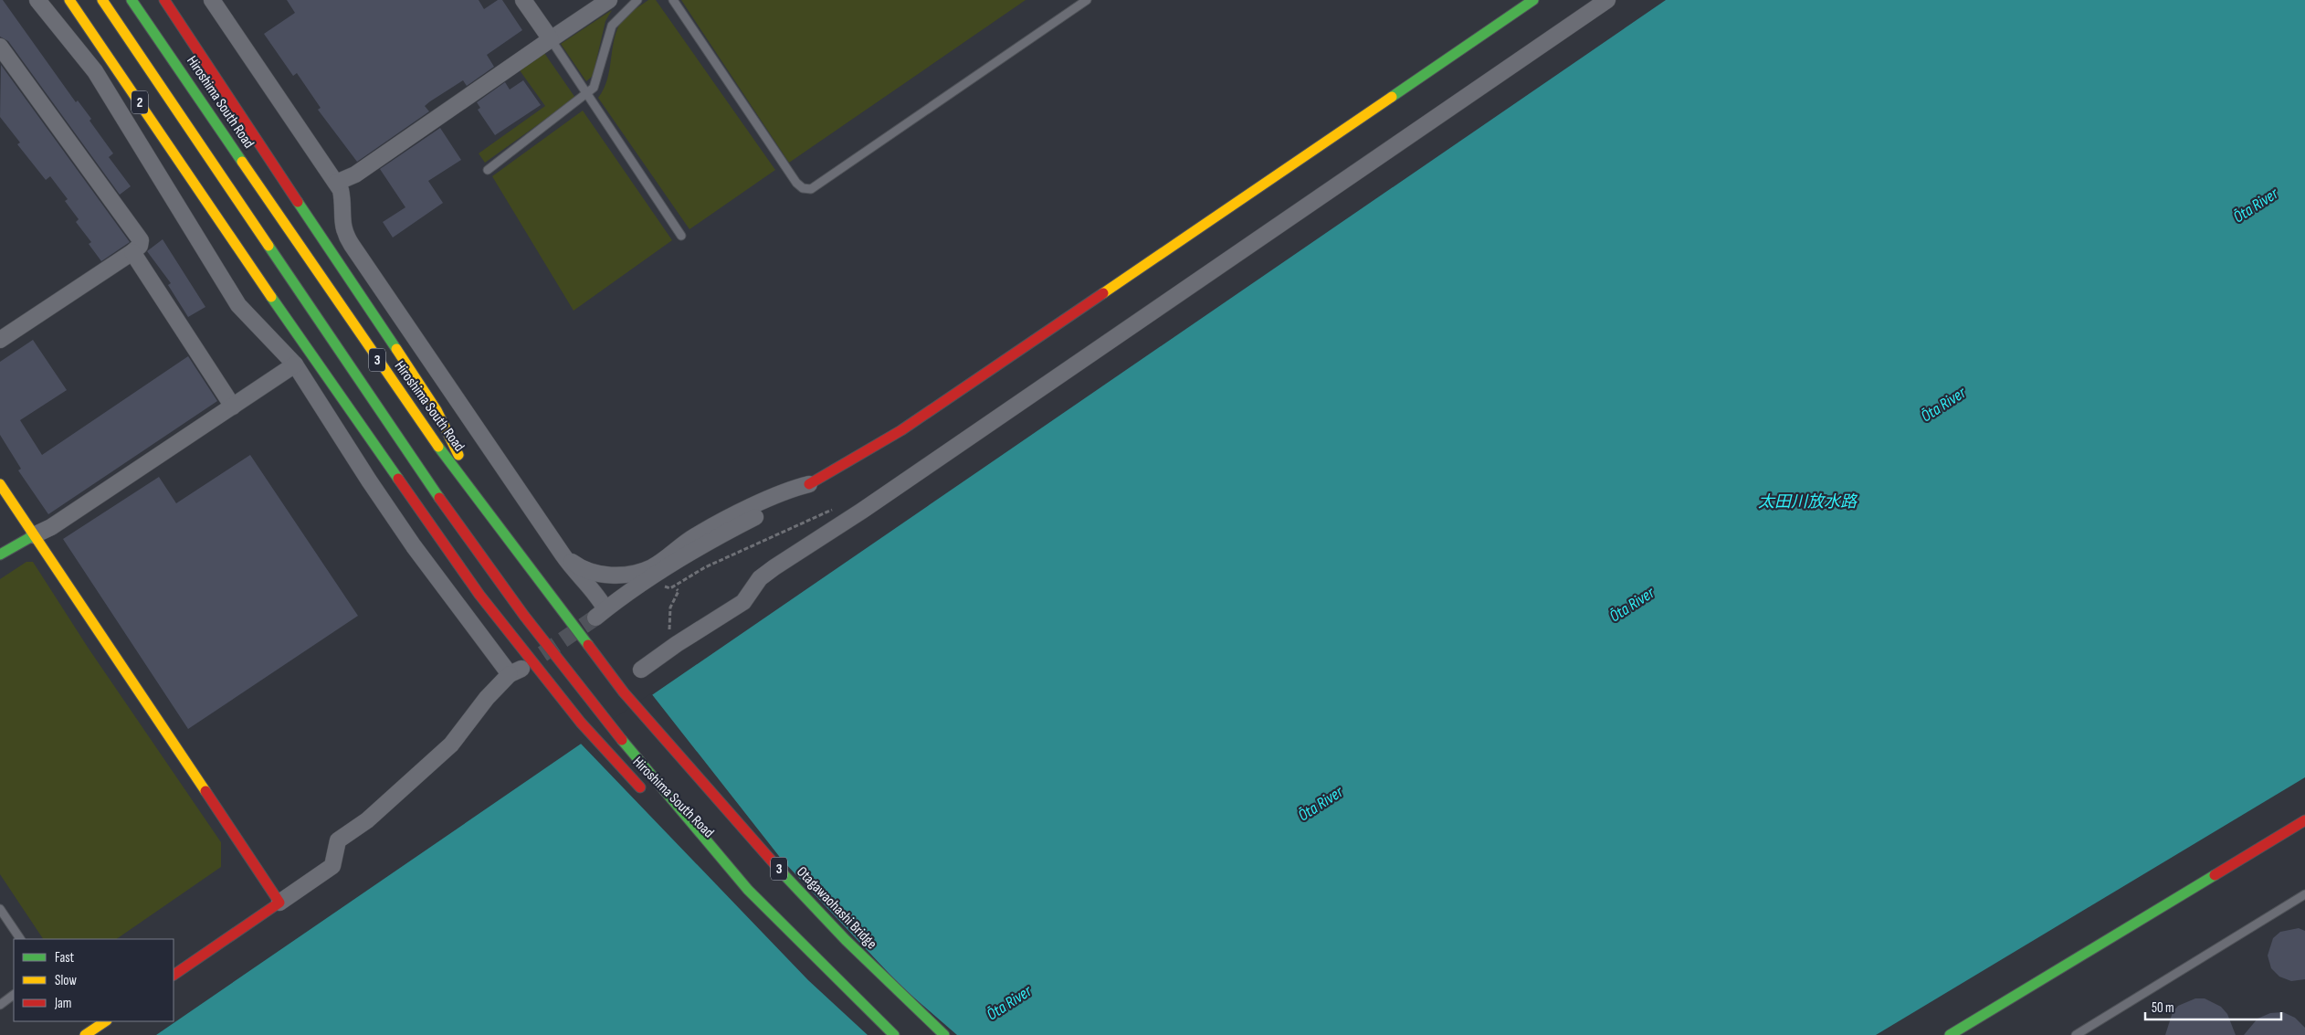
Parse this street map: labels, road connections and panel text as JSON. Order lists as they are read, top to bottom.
{
  "streets": {
    "main road": [
      "2",
      "Hiroshima South Road",
      "3",
      "Otagawaohashi Bridge"
    ]
  },
  "crossings": [
    ["2", "Hiroshima South Road"],
    ["Hiroshima South Road", "3"],
    ["Hiroshima South Road", "Otagawaohashi Bridge"]
  ],
  "water": ["Ōta River", "太田川放水路"],
  "legend": ["Fast", "Slow", "Jam"],
  "scale_bar": "50 m"
}
